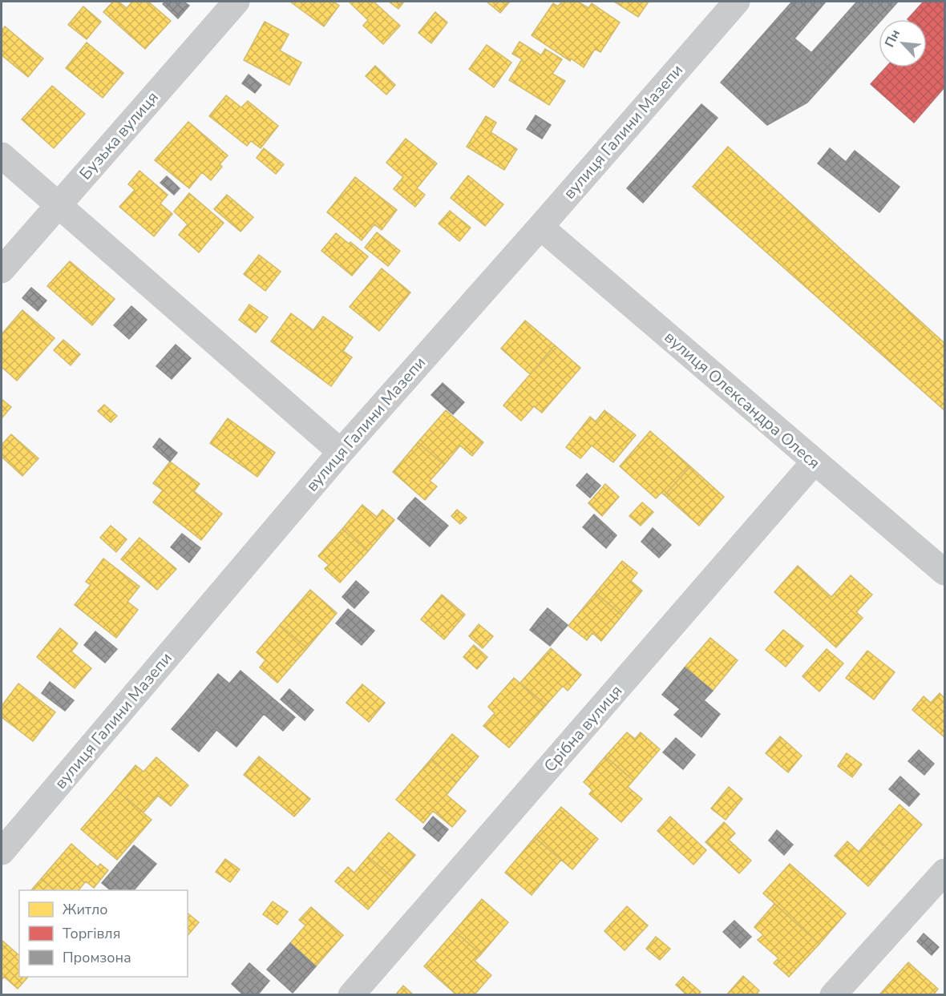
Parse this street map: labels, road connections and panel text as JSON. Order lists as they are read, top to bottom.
{
  "streets": {
    "street": [
      "вулиця Галини Мазепи",
      "Бузька вулиця",
      "вулиця Олександра Олеся",
      "Срібна вулиця"
    ]
  },
  "crossings": [
    ["вулиця Галини Мазепи", "вулиця Олександра Олеся"],
    ["вулиця Олександра Олеся", "Срібна вулиця"]
  ],
  "legend": ["Житло", "Торгівля", "Промзона"],
  "north": "top left"
}
